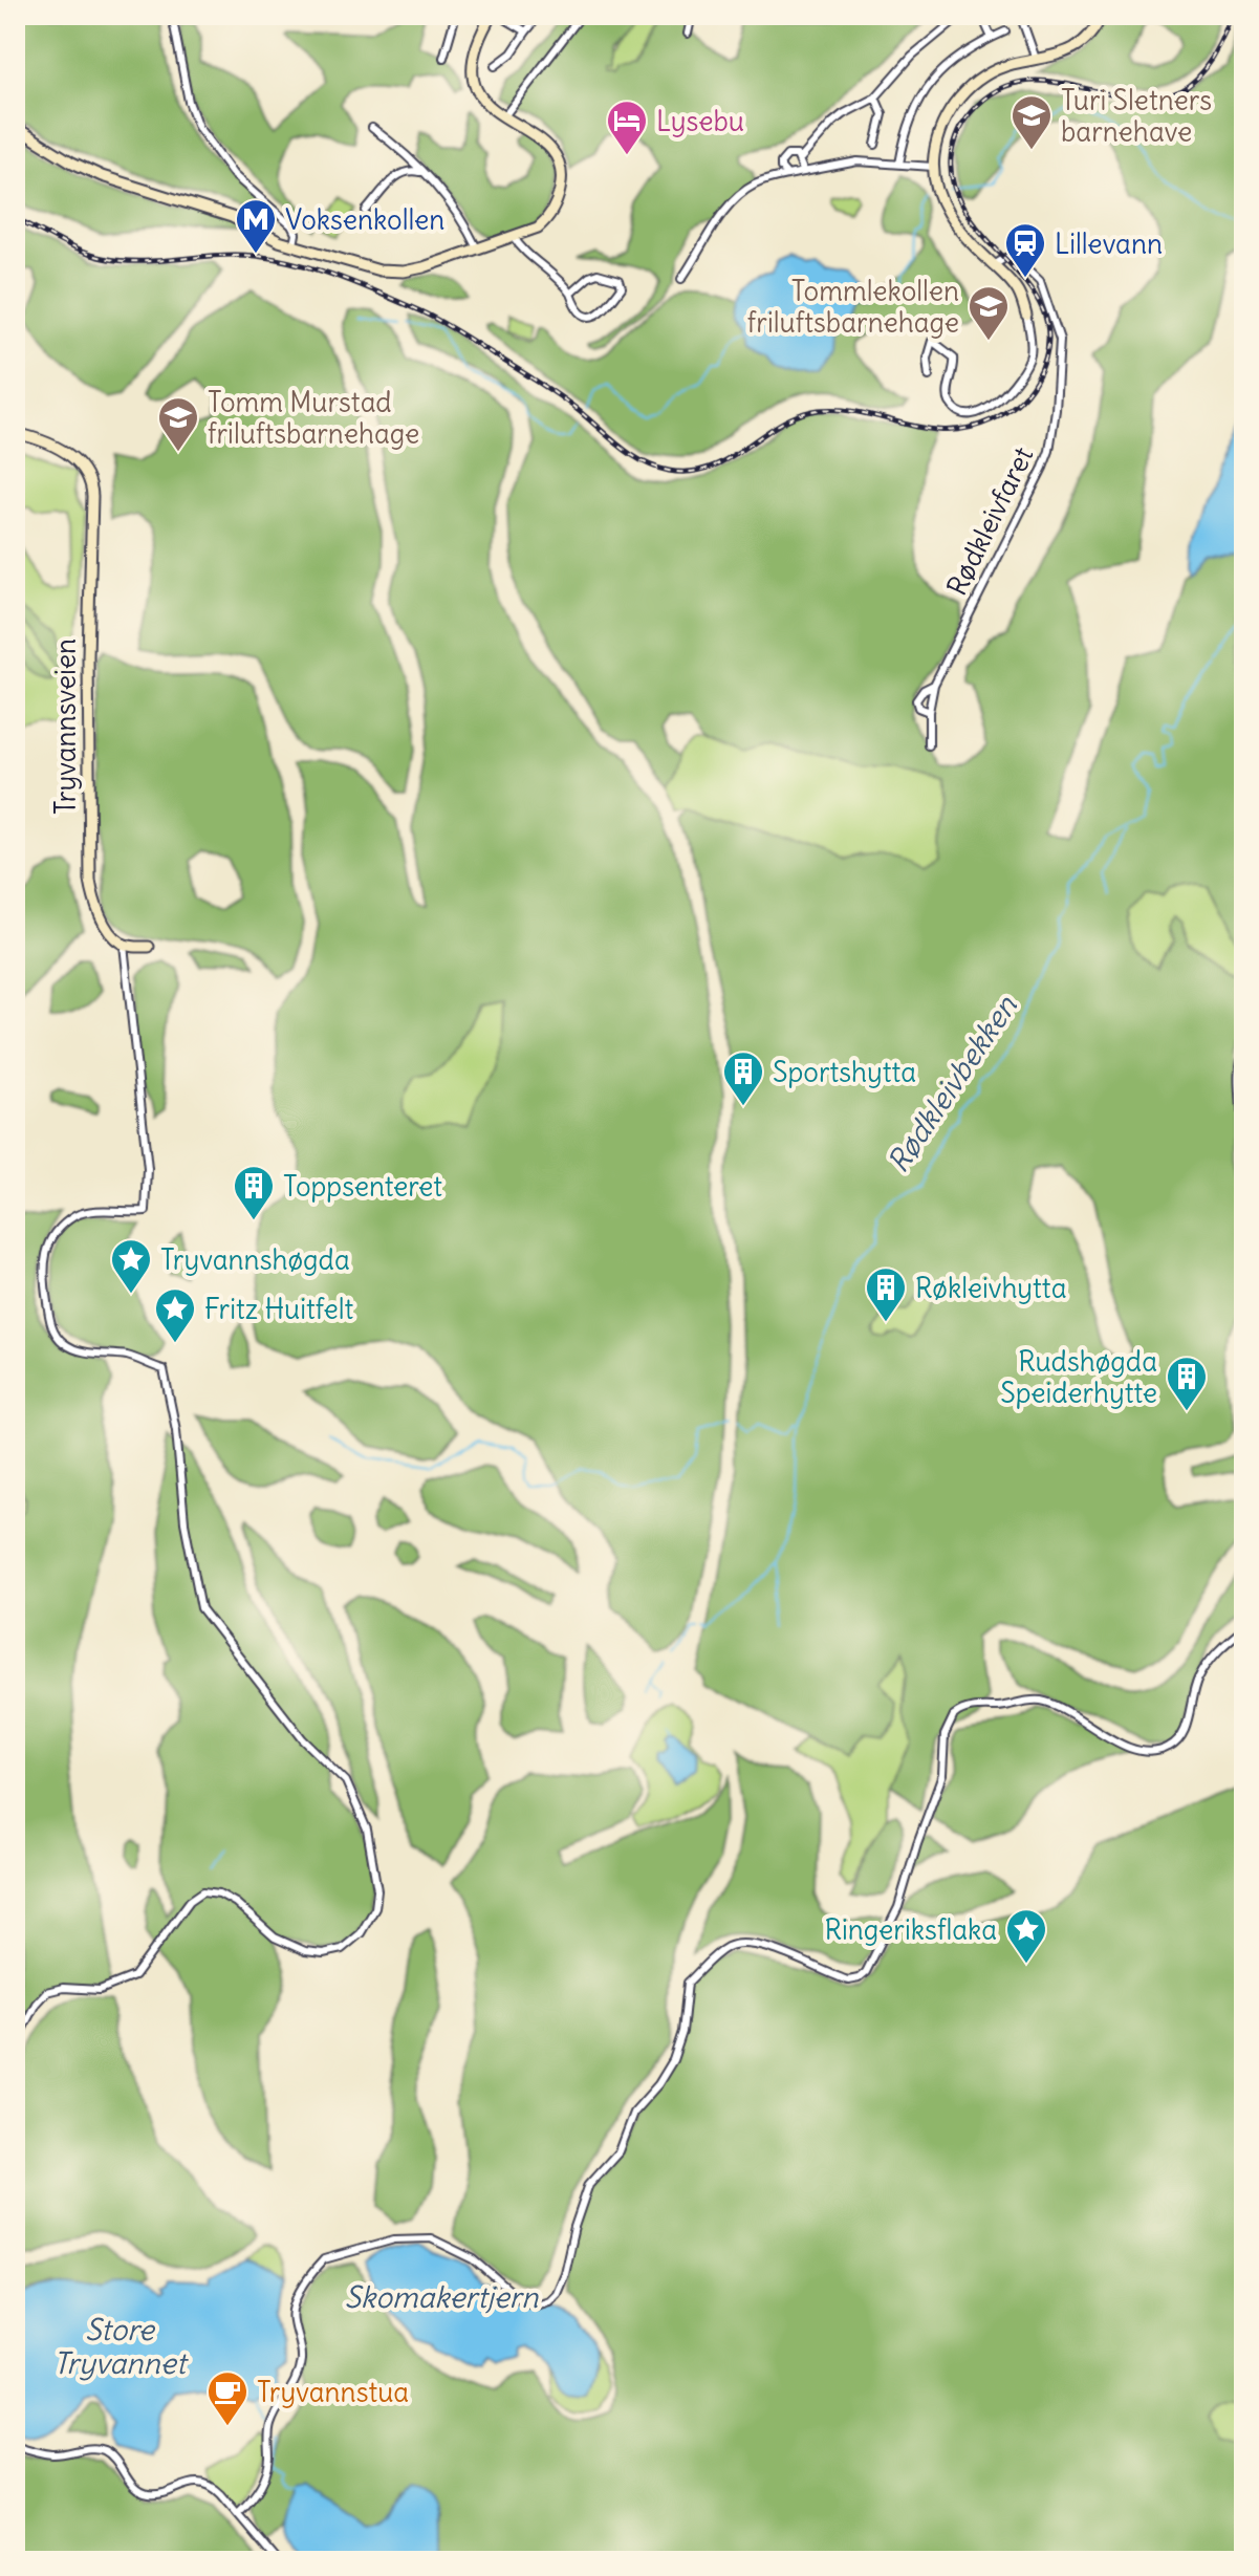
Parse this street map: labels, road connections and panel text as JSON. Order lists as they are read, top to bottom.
{
  "streets": {
    "street": ["Rødkleivfaret", "Tryvannsveien"]
  },
  "water": ["Rødkleivbekken", "Skomakertjern", "Store Tryvannet"],
  "places": {
    "school or university": ["Turi Sletners barnehave", "Tommlekollen friluftsbarnehage", "Tomm Murstad friluftsbarnehage"],
    "hotel": ["Lysebu"],
    "metro station": ["Voksenkollen"],
    "station": ["Lillevann"],
    "building": [
      "Sportshytta",
      "Toppsenteret",
      "Røkleivhytta",
      "Rudshøgda Speiderhytte"
    ],
    "place": ["Tryvannshøgda", "Fritz Huitfelt", "Ringeriksflaka"],
    "cafe": ["Tryvannstua"]
  }
}
